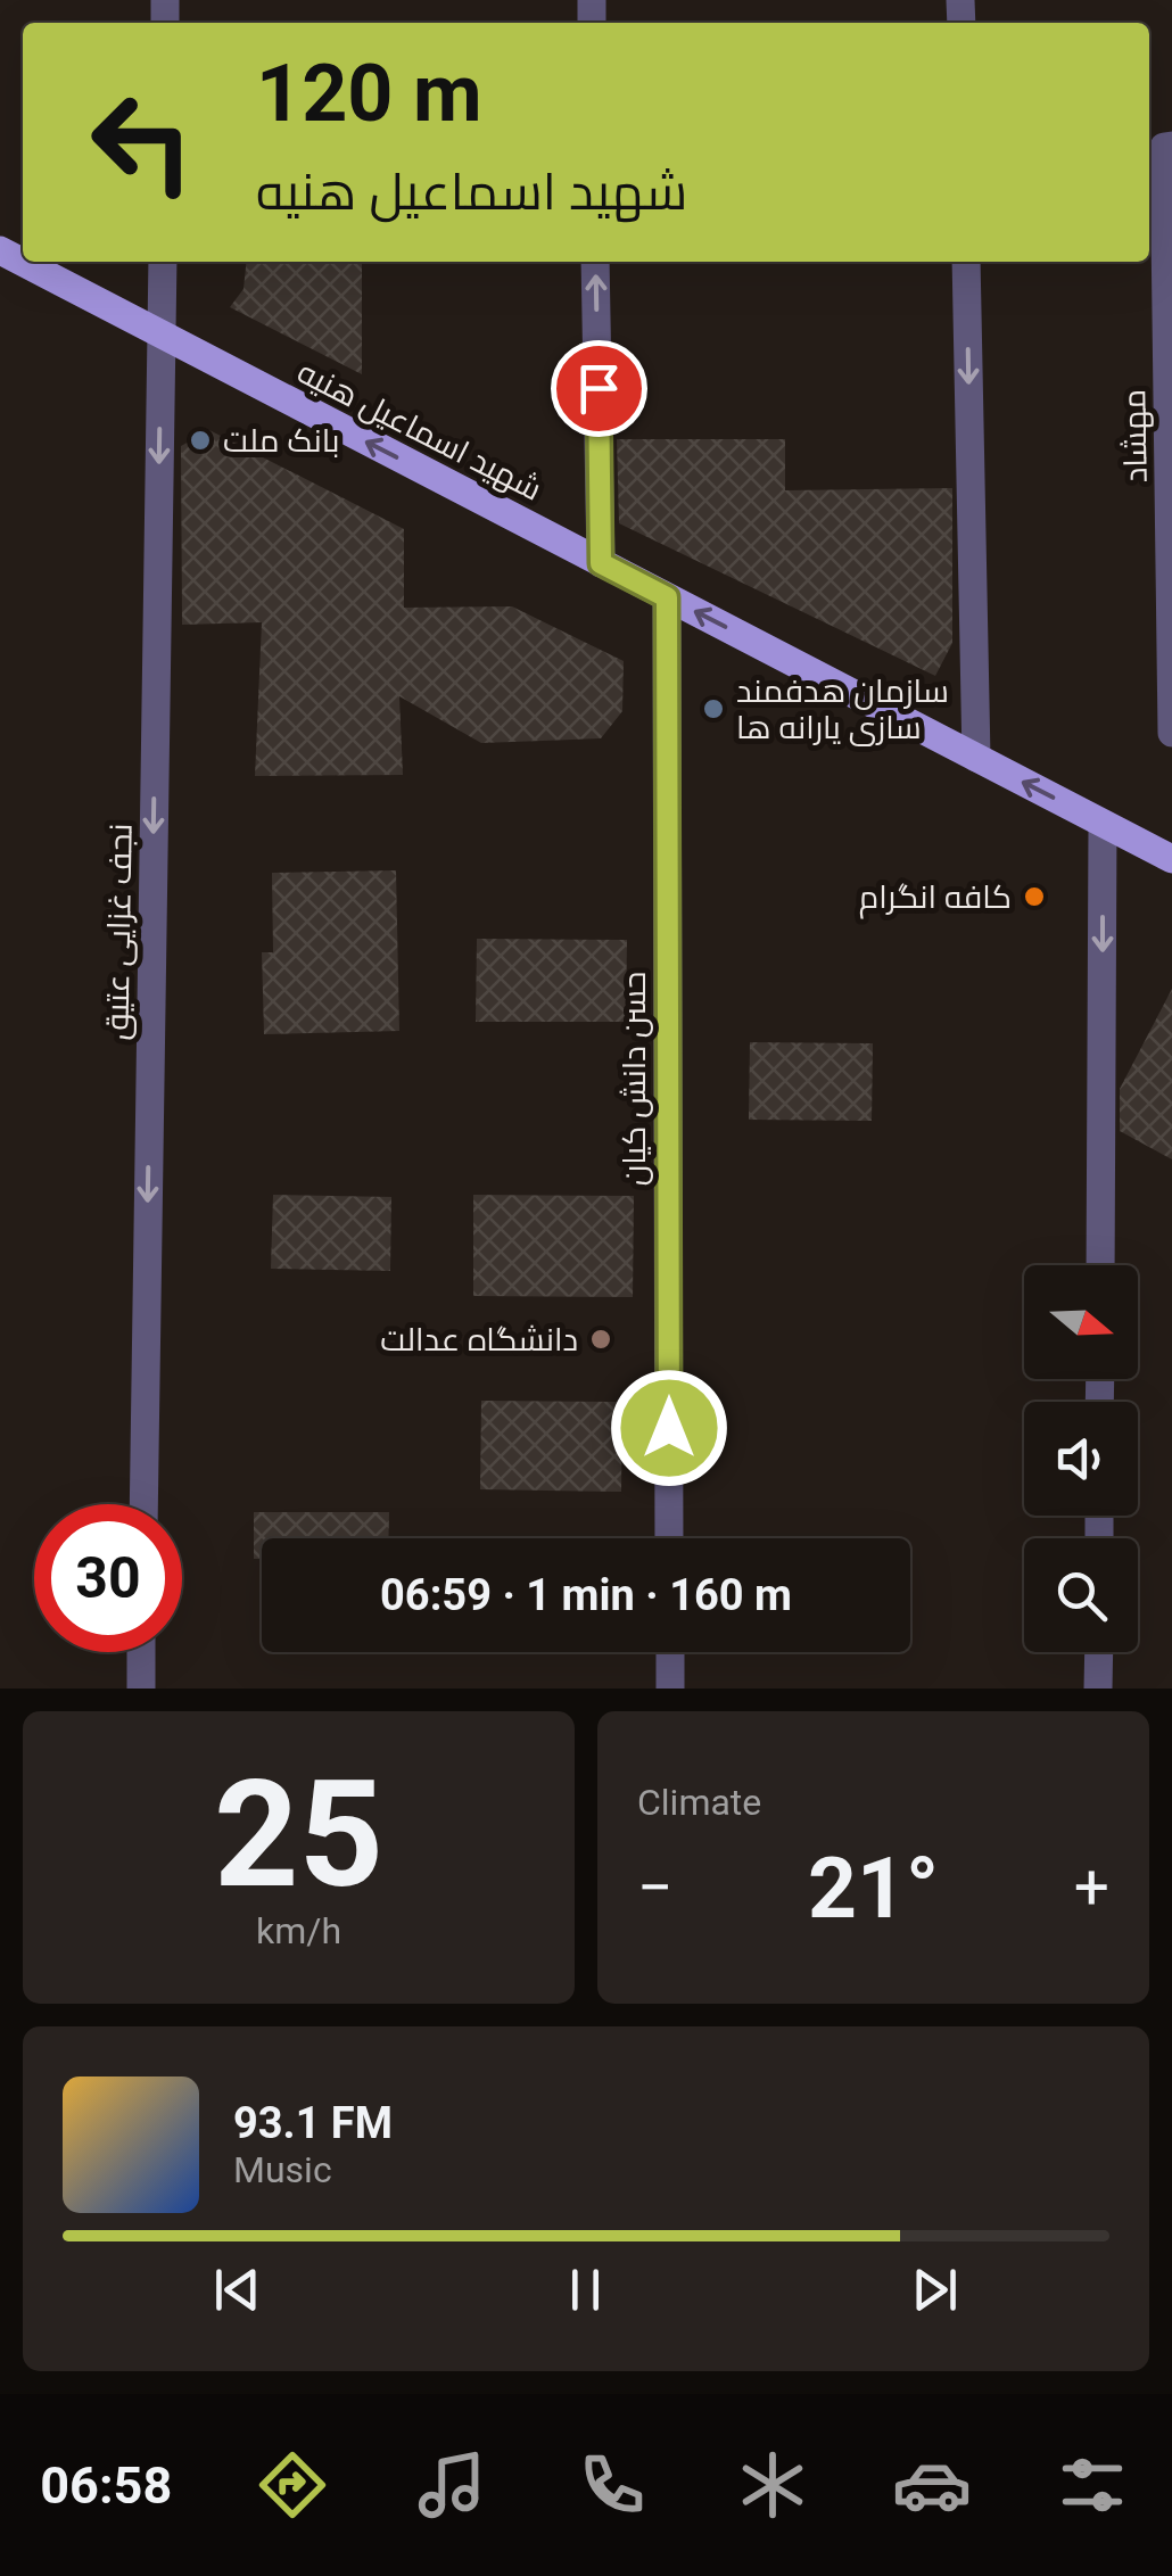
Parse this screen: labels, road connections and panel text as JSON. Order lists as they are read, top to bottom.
{
  "streets": {
    "main road": ["شهید اسماعیل هنیه"],
    "street": ["مهشاد", "نجف غزایی عتیق", "حسن دانش کیان"]
  },
  "crossings": [
    ["شهید اسماعیل هنیه", "نجف غزایی عتیق"],
    ["شهید اسماعیل هنیه", "حسن دانش کیان"]
  ],
  "one_way": ["شهید اسماعیل هنیه", "نجف غزایی عتیق"],
  "places": [
    "بانک ملت",
    "سازمان هدفمند سازی یارانه ها",
    "کافه انگرام",
    "دانشگاه عدالت"
  ],
  "north": "right",
  "page": {
    "turn": ["120 m", "شهید اسماعیل هنیه"],
    "limit": "30",
    "trip": "06:59 · 1 min · 160 m",
    "tile": [
      ["25", "km/h"],
      "Climate"
    ],
    "heat": ["−", "21°", "+"],
    "song": ["93.1 FM", "Music"],
    "tabs": "06:58"
  }
}
